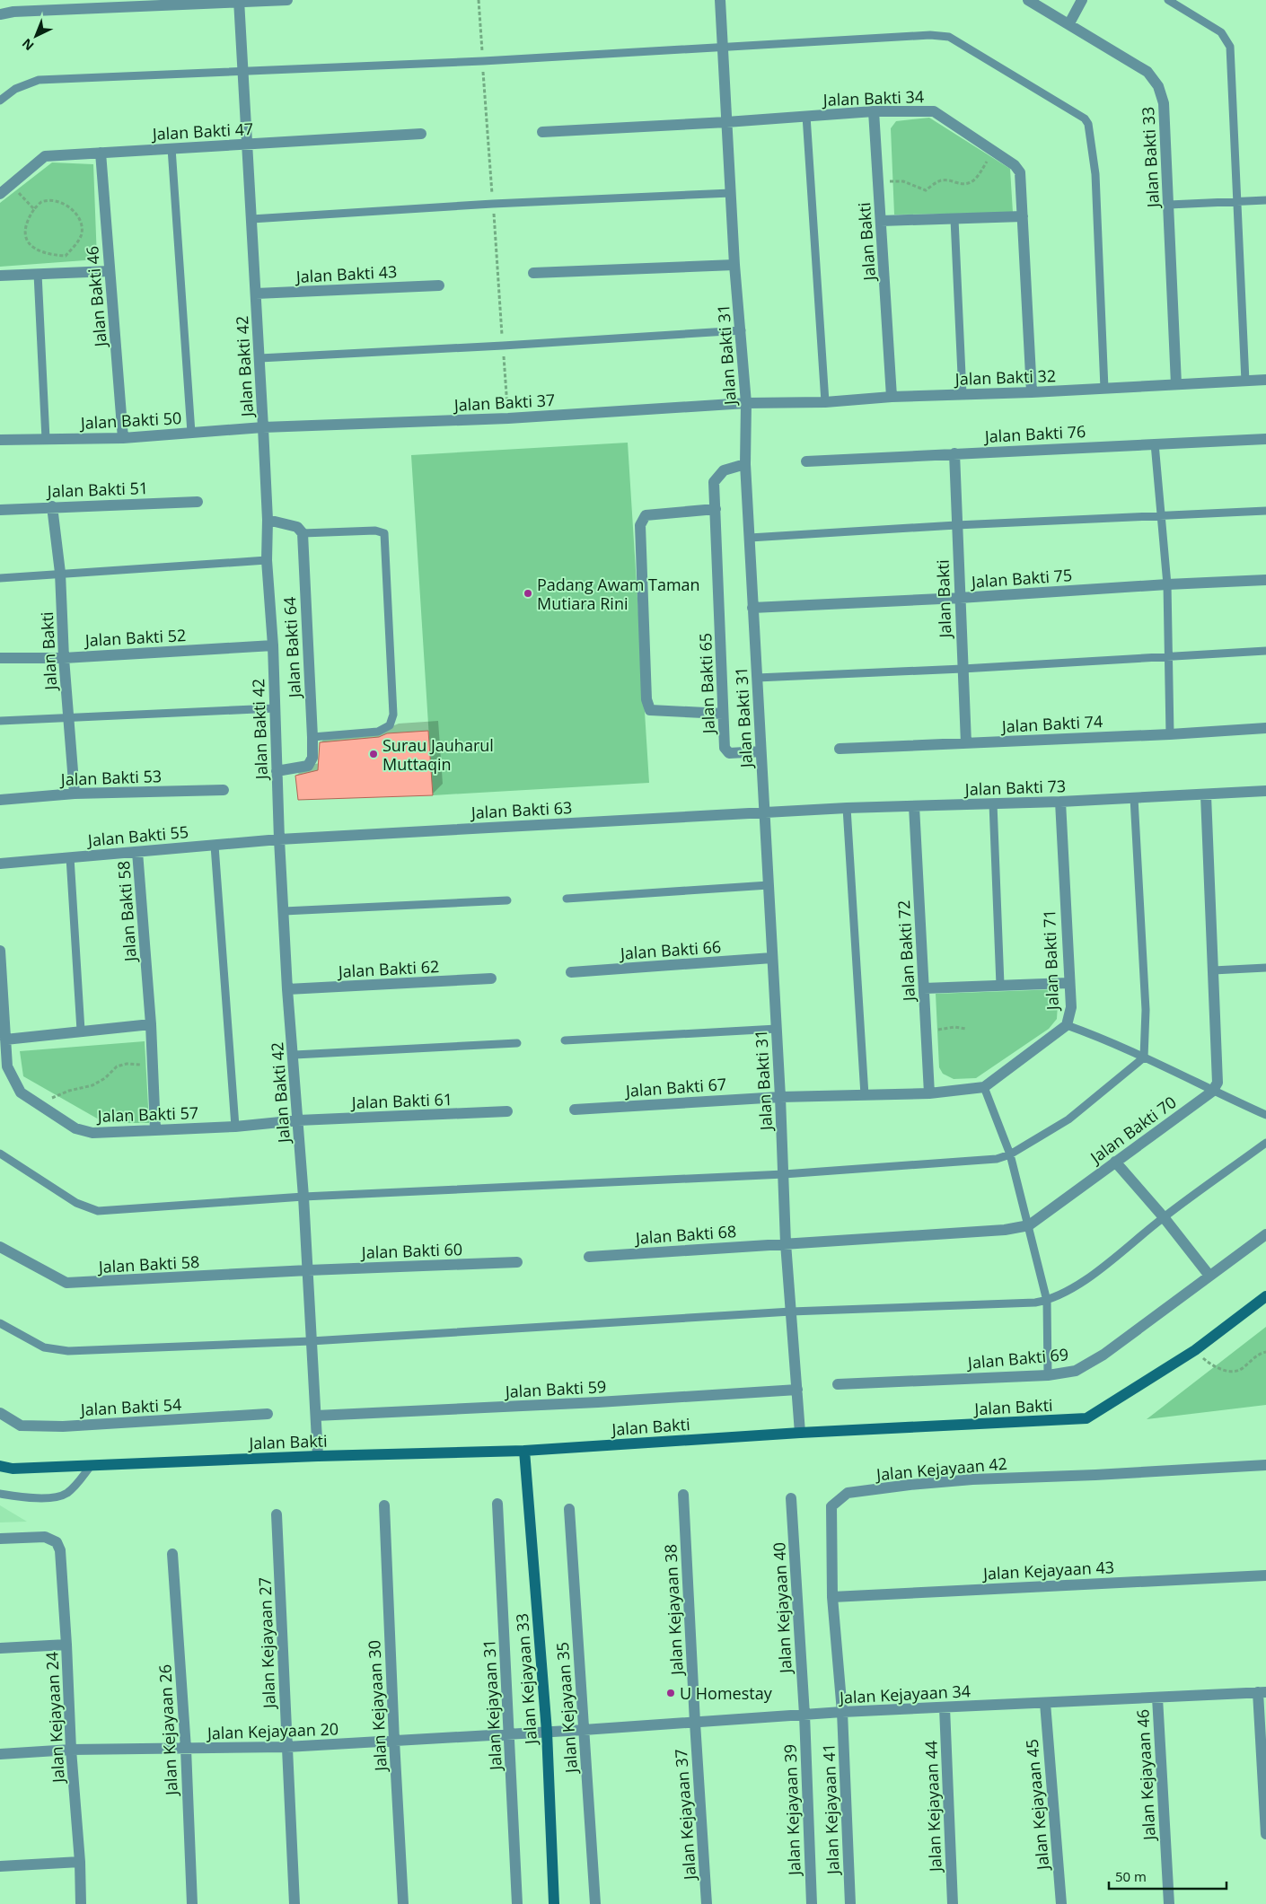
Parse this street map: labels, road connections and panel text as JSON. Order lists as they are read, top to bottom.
{
  "streets": {
    "street": [
      "Jalan Bakti 34",
      "Jalan Bakti 47",
      "Jalan Bakti 33",
      "Jalan Bakti",
      "Jalan Bakti 43",
      "Jalan Bakti 46",
      "Jalan Bakti 31",
      "Jalan Bakti 42",
      "Jalan Bakti 32",
      "Jalan Bakti 37",
      "Jalan Bakti 50",
      "Jalan Bakti 76",
      "Jalan Bakti 51",
      "Jalan Bakti 75",
      "Jalan Bakti 52",
      "Jalan Bakti 64",
      "Jalan Bakti 65",
      "Jalan Bakti 74",
      "Jalan Bakti 53",
      "Jalan Bakti 73",
      "Jalan Bakti 63",
      "Jalan Bakti 55",
      "Jalan Bakti 58",
      "Jalan Bakti 66",
      "Jalan Bakti 72",
      "Jalan Bakti 71",
      "Jalan Bakti 62",
      "Jalan Bakti 67",
      "Jalan Bakti 61",
      "Jalan Bakti 57",
      "Jalan Bakti 70",
      "Jalan Bakti 68",
      "Jalan Bakti 60",
      "Jalan Bakti 69",
      "Jalan Bakti 59",
      "Jalan Bakti 54",
      "Jalan Kejayaan 42",
      "Jalan Kejayaan 43",
      "Jalan Kejayaan 40",
      "Jalan Kejayaan 38",
      "Jalan Kejayaan 27",
      "Jalan Kejayaan 33",
      "Jalan Kejayaan 34",
      "Jalan Kejayaan 31",
      "Jalan Kejayaan 30",
      "Jalan Kejayaan 35",
      "Jalan Kejayaan 24",
      "Jalan Kejayaan 26",
      "Jalan Kejayaan 20",
      "Jalan Kejayaan 46",
      "Jalan Kejayaan 45",
      "Jalan Kejayaan 44",
      "Jalan Kejayaan 41",
      "Jalan Kejayaan 39",
      "Jalan Kejayaan 37"
    ]
  },
  "crossings": [
    ["Jalan Bakti 34", "Jalan Bakti"],
    ["Jalan Bakti 34", "Jalan Bakti 31"],
    ["Jalan Bakti 34", "Jalan Bakti 32"],
    ["Jalan Bakti 47", "Jalan Bakti 46"],
    ["Jalan Bakti 47", "Jalan Bakti 42"],
    ["Jalan Bakti 33", "Jalan Bakti 32"],
    ["Jalan Bakti", "Jalan Bakti 31"],
    ["Jalan Bakti", "Jalan Bakti 42"],
    ["Jalan Bakti", "Jalan Bakti 32"],
    ["Jalan Bakti", "Jalan Bakti 76"],
    ["Jalan Bakti", "Jalan Bakti 51"],
    ["Jalan Bakti", "Jalan Bakti 75"],
    ["Jalan Bakti", "Jalan Bakti 52"],
    ["Jalan Bakti", "Jalan Bakti 74"],
    ["Jalan Bakti", "Jalan Bakti 53"],
    ["Jalan Bakti", "Jalan Kejayaan 33"],
    ["Jalan Bakti 43", "Jalan Bakti 42"],
    ["Jalan Bakti 46", "Jalan Bakti 50"],
    ["Jalan Bakti 31", "Jalan Bakti 32"],
    ["Jalan Bakti 31", "Jalan Bakti 37"],
    ["Jalan Bakti 31", "Jalan Bakti 75"],
    ["Jalan Bakti 31", "Jalan Bakti 65"],
    ["Jalan Bakti 31", "Jalan Bakti 73"],
    ["Jalan Bakti 31", "Jalan Bakti 63"],
    ["Jalan Bakti 31", "Jalan Bakti 66"],
    ["Jalan Bakti 31", "Jalan Bakti 67"],
    ["Jalan Bakti 31", "Jalan Bakti 70"],
    ["Jalan Bakti 31", "Jalan Bakti 68"],
    ["Jalan Bakti 31", "Jalan Bakti 59"],
    ["Jalan Bakti 42", "Jalan Bakti 37"],
    ["Jalan Bakti 42", "Jalan Bakti 50"],
    ["Jalan Bakti 42", "Jalan Bakti 52"],
    ["Jalan Bakti 42", "Jalan Bakti 64"],
    ["Jalan Bakti 42", "Jalan Bakti 63"],
    ["Jalan Bakti 42", "Jalan Bakti 55"],
    ["Jalan Bakti 42", "Jalan Bakti 58"],
    ["Jalan Bakti 42", "Jalan Bakti 62"],
    ["Jalan Bakti 42", "Jalan Bakti 61"],
    ["Jalan Bakti 42", "Jalan Bakti 57"],
    ["Jalan Bakti 42", "Jalan Bakti 60"],
    ["Jalan Bakti 42", "Jalan Bakti 59"],
    ["Jalan Bakti 32", "Jalan Bakti 37"],
    ["Jalan Bakti 37", "Jalan Bakti 50"],
    ["Jalan Bakti 73", "Jalan Bakti 63"],
    ["Jalan Bakti 73", "Jalan Bakti 72"],
    ["Jalan Bakti 73", "Jalan Bakti 71"],
    ["Jalan Bakti 63", "Jalan Bakti 55"],
    ["Jalan Bakti 55", "Jalan Bakti 58"],
    ["Jalan Bakti 58", "Jalan Bakti 57"],
    ["Jalan Bakti 58", "Jalan Bakti 60"],
    ["Jalan Bakti 61", "Jalan Bakti 57"],
    ["Jalan Bakti 70", "Jalan Bakti 68"],
    ["Jalan Kejayaan 42", "Jalan Kejayaan 43"],
    ["Jalan Kejayaan 42", "Jalan Kejayaan 34"],
    ["Jalan Kejayaan 42", "Jalan Kejayaan 41"],
    ["Jalan Kejayaan 40", "Jalan Kejayaan 34"],
    ["Jalan Kejayaan 40", "Jalan Kejayaan 39"],
    ["Jalan Kejayaan 38", "Jalan Kejayaan 34"],
    ["Jalan Kejayaan 38", "Jalan Kejayaan 37"],
    ["Jalan Kejayaan 27", "Jalan Kejayaan 20"],
    ["Jalan Kejayaan 33", "Jalan Kejayaan 34"],
    ["Jalan Kejayaan 33", "Jalan Kejayaan 20"],
    ["Jalan Kejayaan 34", "Jalan Kejayaan 35"],
    ["Jalan Kejayaan 34", "Jalan Kejayaan 20"],
    ["Jalan Kejayaan 34", "Jalan Kejayaan 46"],
    ["Jalan Kejayaan 34", "Jalan Kejayaan 45"],
    ["Jalan Kejayaan 34", "Jalan Kejayaan 44"],
    ["Jalan Kejayaan 34", "Jalan Kejayaan 41"],
    ["Jalan Kejayaan 34", "Jalan Kejayaan 39"],
    ["Jalan Kejayaan 34", "Jalan Kejayaan 37"],
    ["Jalan Kejayaan 31", "Jalan Kejayaan 20"],
    ["Jalan Kejayaan 30", "Jalan Kejayaan 20"],
    ["Jalan Kejayaan 24", "Jalan Kejayaan 20"],
    ["Jalan Kejayaan 26", "Jalan Kejayaan 20"]
  ],
  "places": ["Padang Awam Taman Mutiara Rini", "Surau Jauharul Muttaqin", "U Homestay"],
  "scale_bar": "50 m",
  "north": "bottom left"
}
